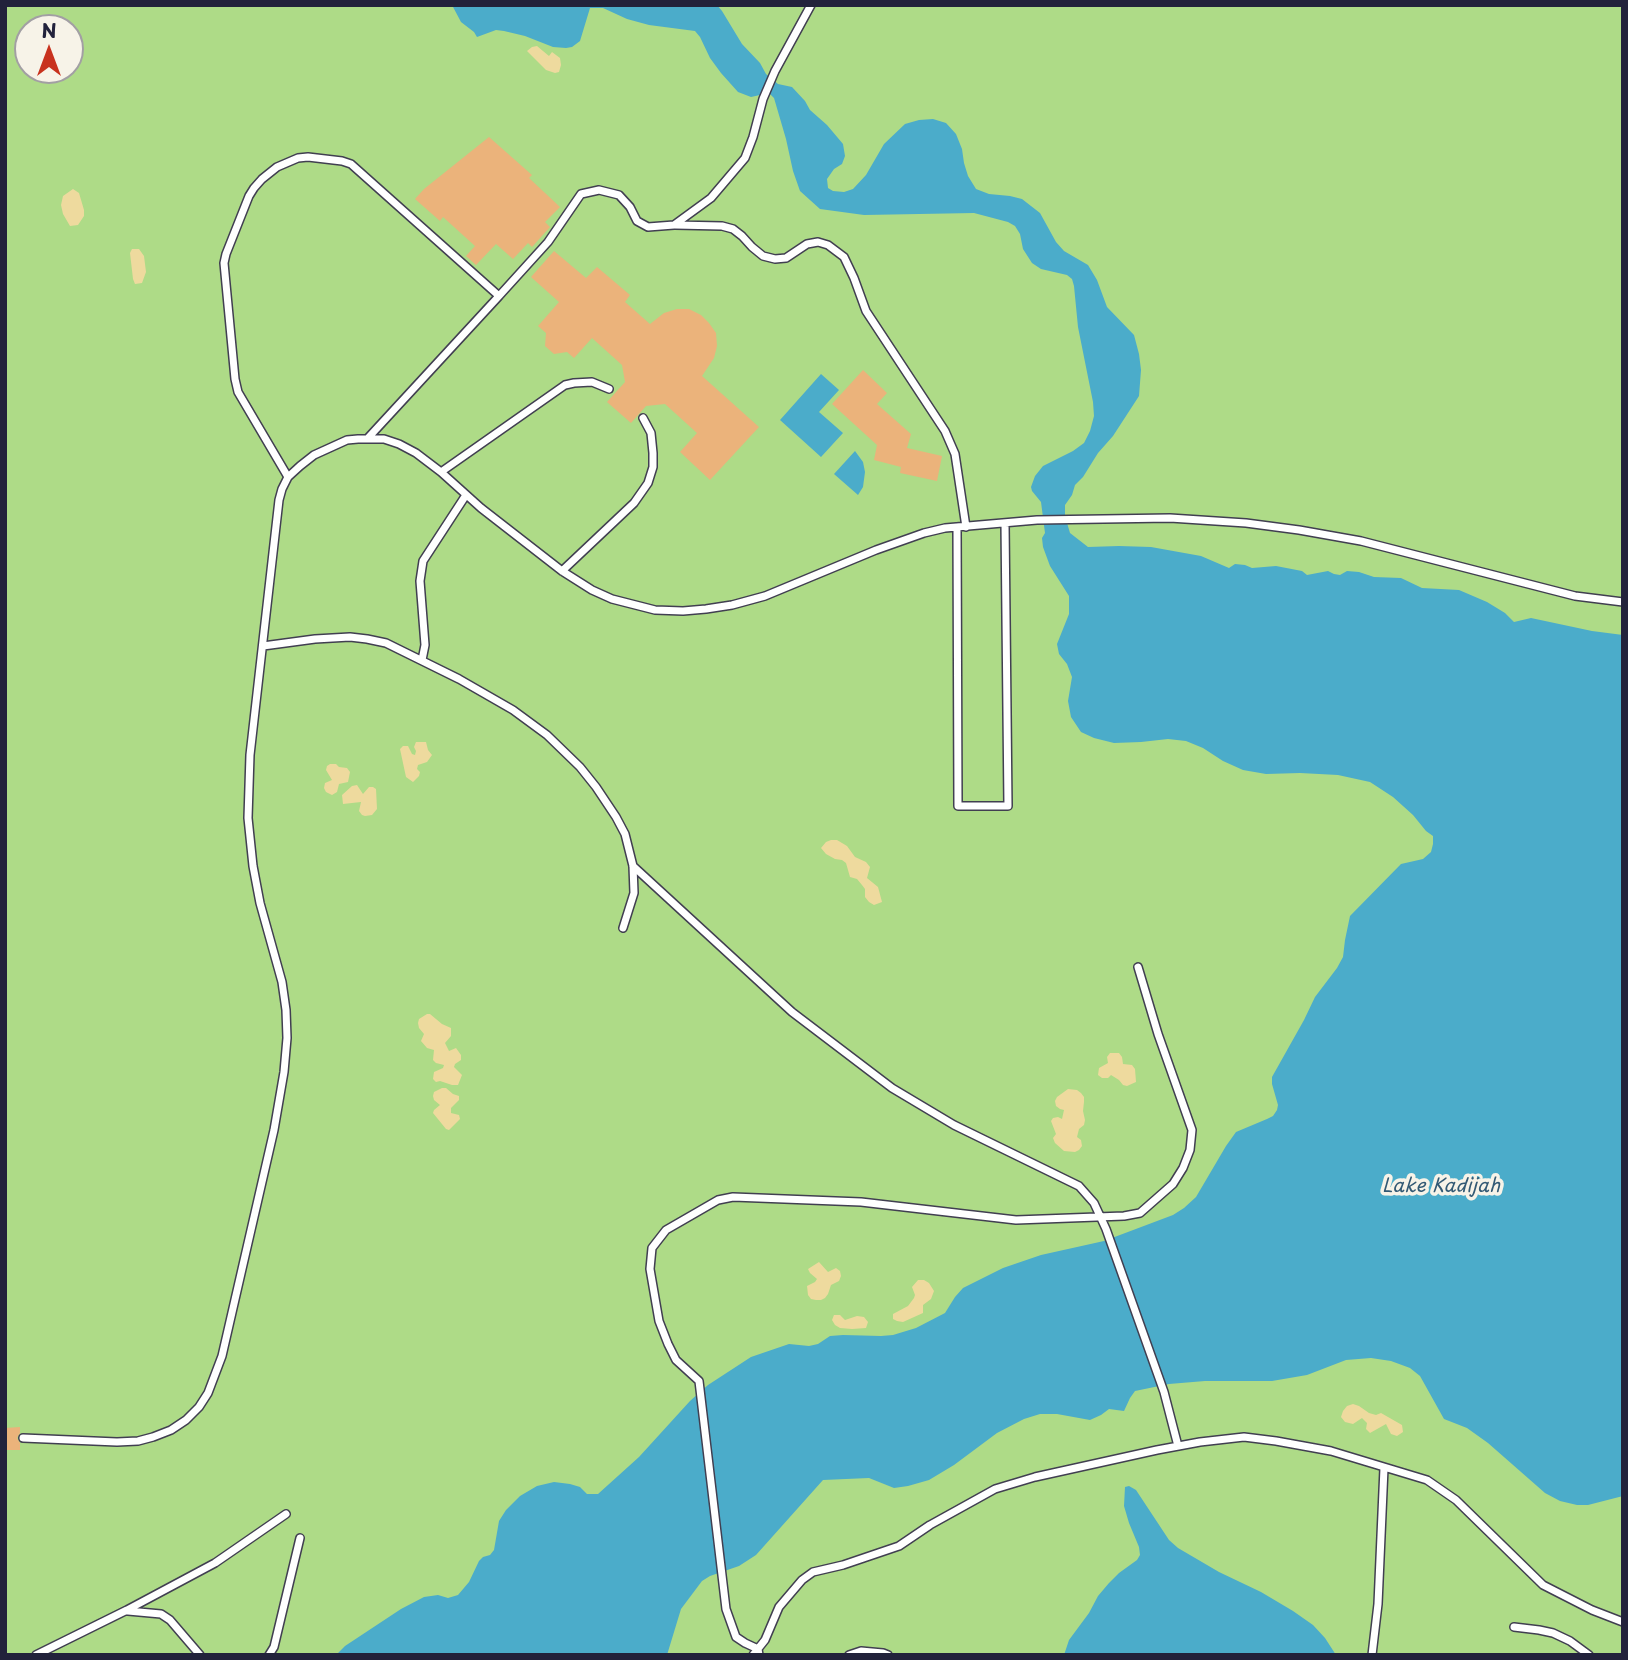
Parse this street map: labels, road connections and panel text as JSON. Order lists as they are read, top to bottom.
{
  "water": ["Lake Kadijah"],
  "north": "top"
}
